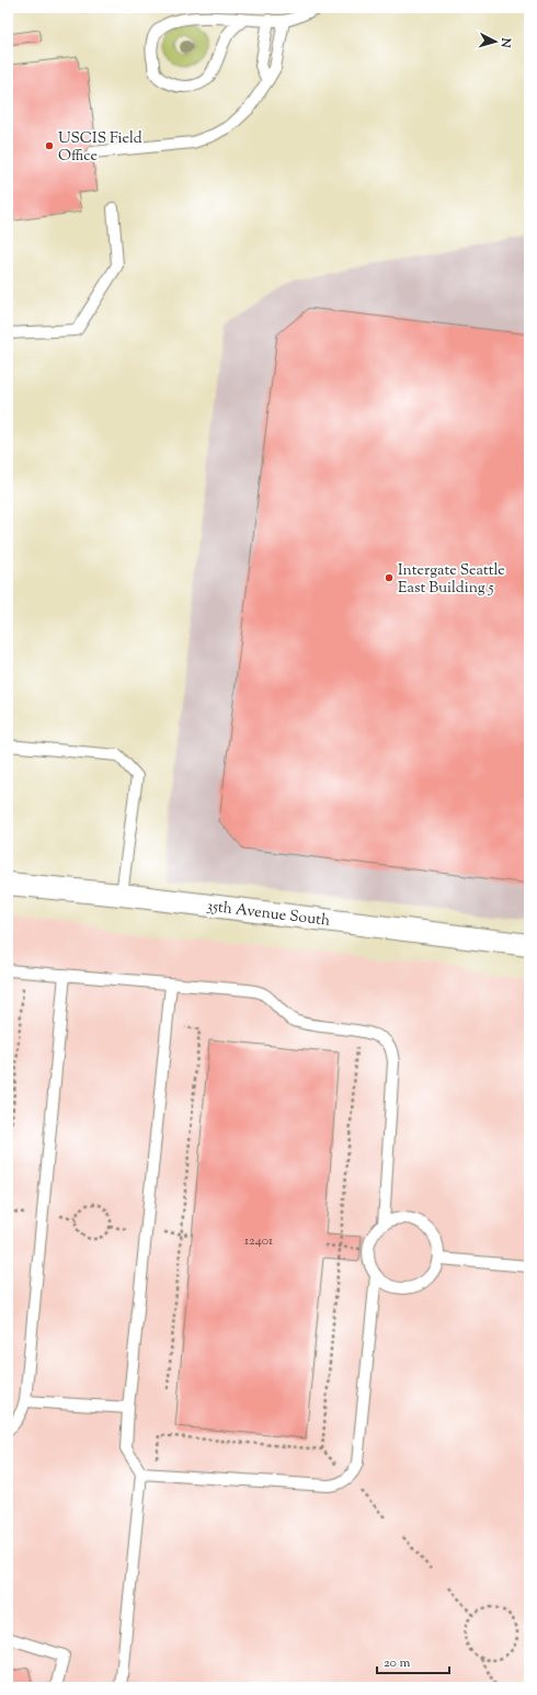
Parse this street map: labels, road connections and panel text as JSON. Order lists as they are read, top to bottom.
{
  "streets": {
    "street": ["35th Avenue South"]
  },
  "places": ["USCIS Field Office", "Intergate Seattle East Building 5"],
  "house_numbers": ["12401"],
  "scale_bar": "20 m",
  "north": "right"
}
